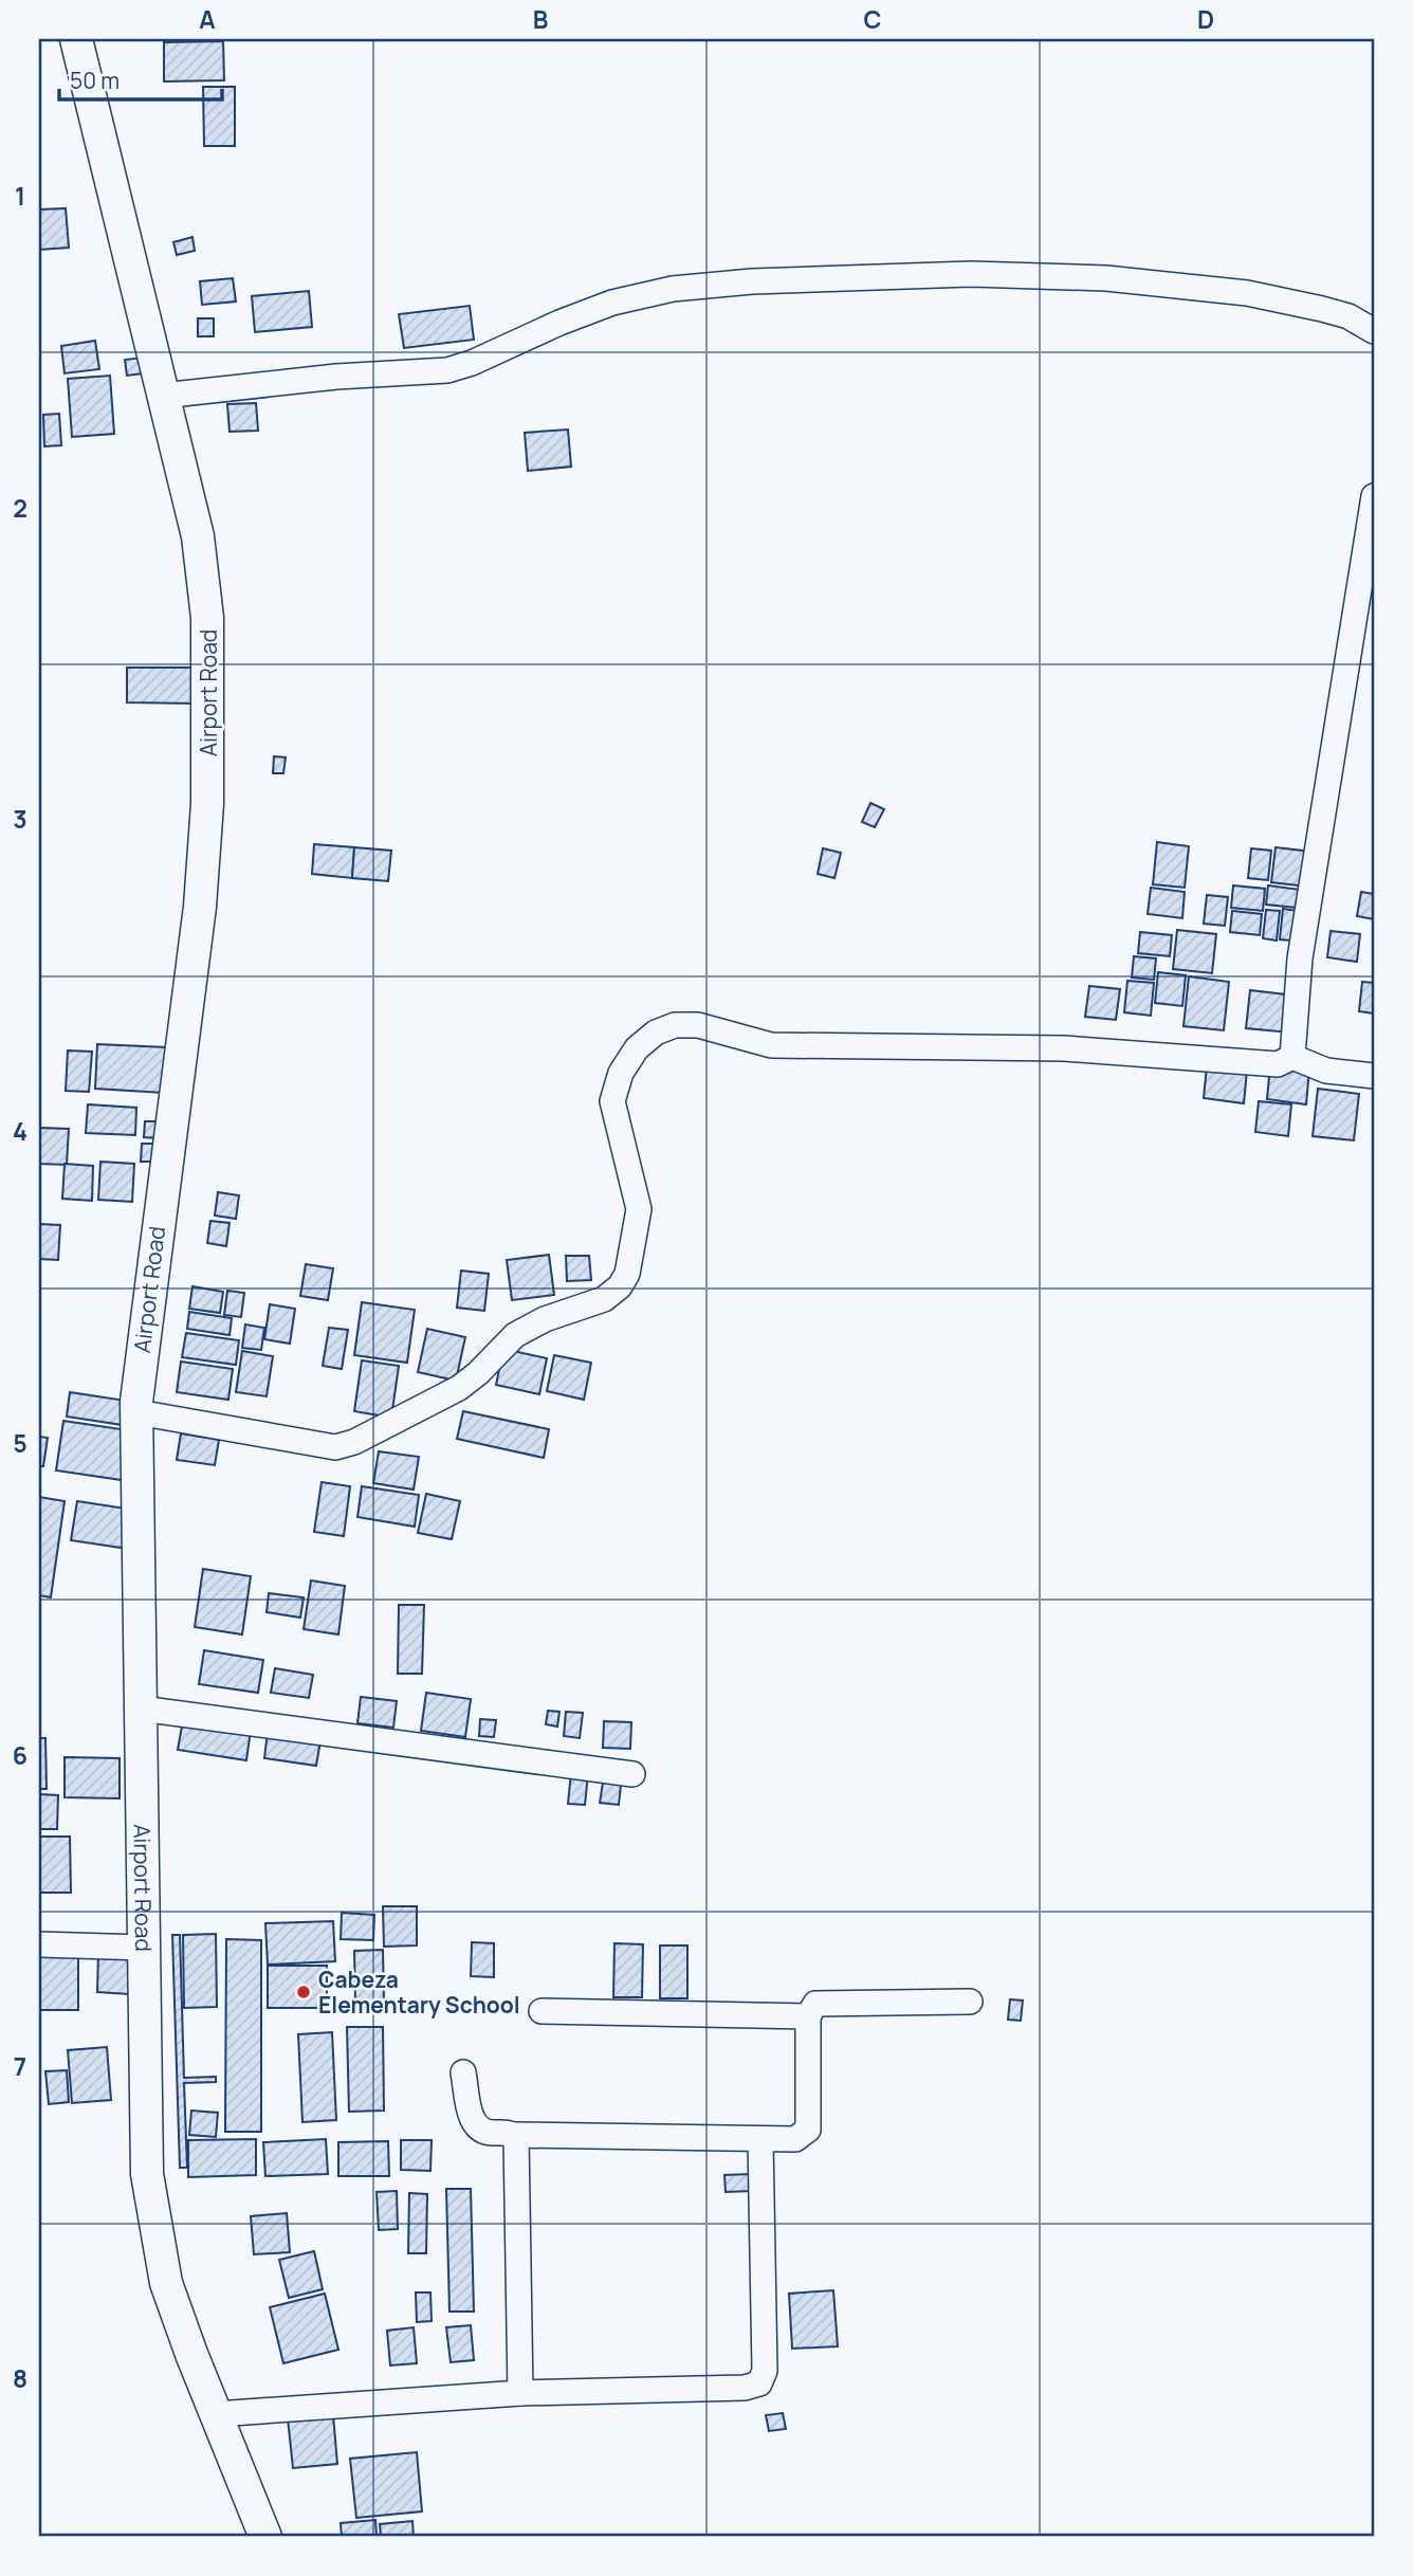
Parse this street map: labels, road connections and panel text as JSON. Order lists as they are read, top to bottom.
{
  "streets": {
    "main road": ["Airport Road"]
  },
  "places": ["Cabeza Elementary School"],
  "scale_bar": "50 m",
  "grid": {
    "columns": [
      "A",
      "B",
      "C",
      "D"
    ],
    "rows": [
      "1",
      "2",
      "3",
      "4",
      "5",
      "6",
      "7",
      "8"
    ]
  }
}
